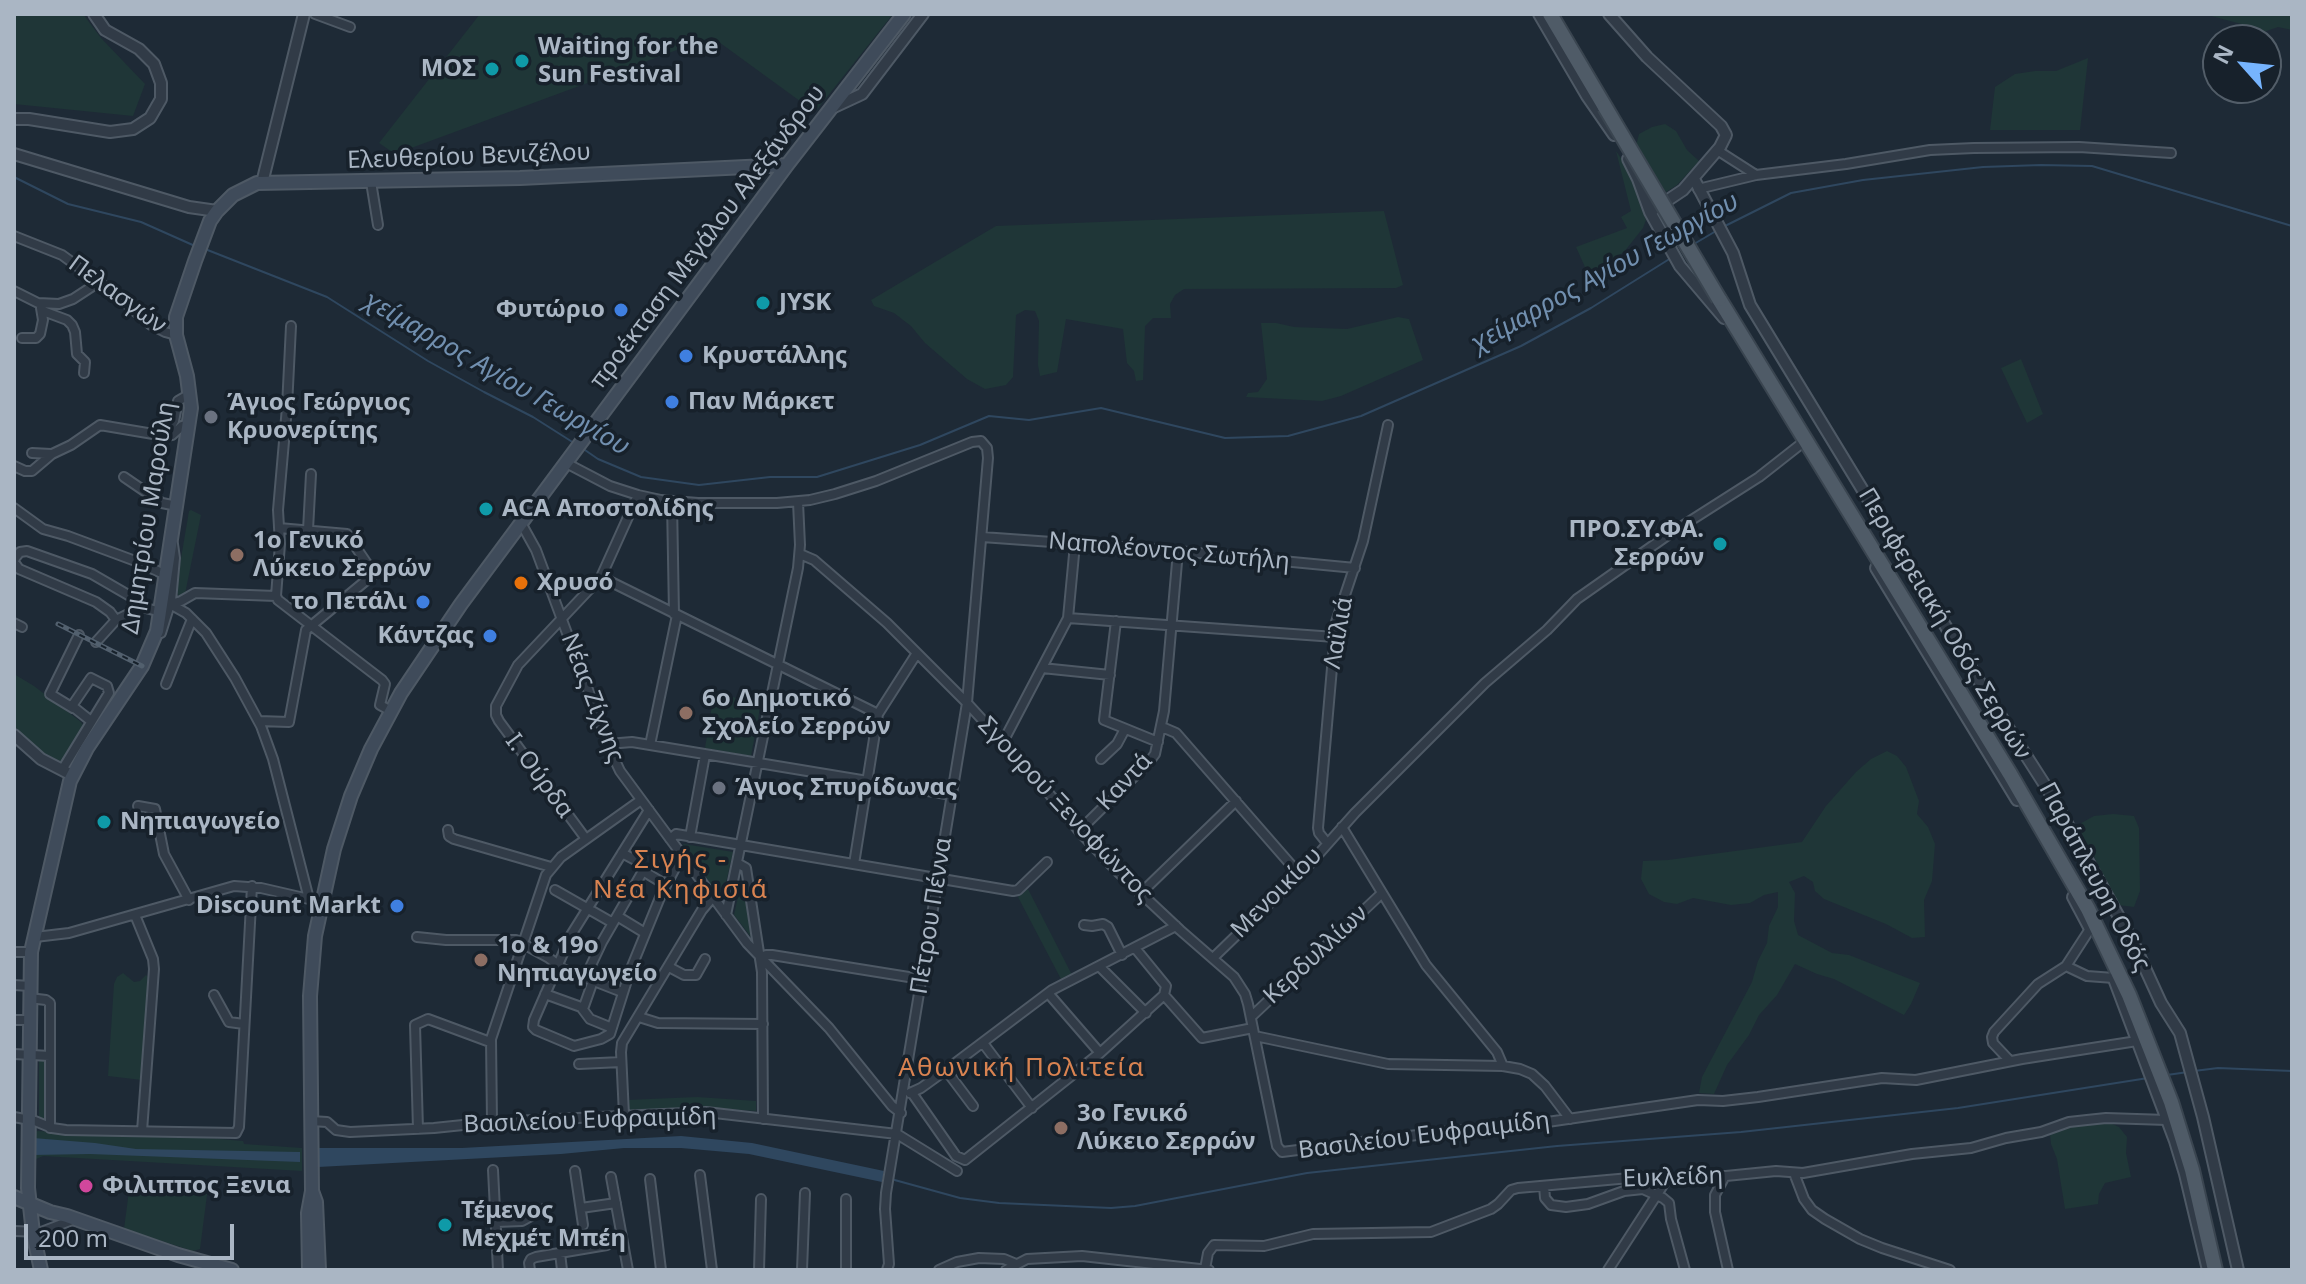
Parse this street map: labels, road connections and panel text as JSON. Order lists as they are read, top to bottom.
{
  "streets": {
    "main road": [
      "Ελευθερίου Βενιζέλου",
      "προέκταση Μεγάλου Αλεξάνδρου",
      "Δημητρίου Μαρούλη",
      "Περιφερειακή Οδός Σερρών"
    ],
    "street": [
      "Πελασγών",
      "Ναπολέοντος Σωτήλη",
      "Λαϊλιά",
      "Νέας Ζίχνης",
      "Ι. Ούρδα",
      "Καντά",
      "Σγουρού Ξενοφώντος",
      "Παράπλευρη Οδός",
      "Μενοικίου",
      "Πέτρου Πέννα",
      "Κερδυλλίων",
      "Βασιλείου Ευφραιμίδη",
      "Ευκλείδη"
    ]
  },
  "crossings": [
    ["Ελευθερίου Βενιζέλου", "προέκταση Μεγάλου Αλεξάνδρου"],
    ["Ελευθερίου Βενιζέλου", "Δημητρίου Μαρούλη"],
    ["προέκταση Μεγάλου Αλεξάνδρου", "Νέας Ζίχνης"],
    ["προέκταση Μεγάλου Αλεξάνδρου", "Βασιλείου Ευφραιμίδη"],
    ["Πελασγών", "Δημητρίου Μαρούλη"],
    ["Ναπολέοντος Σωτήλη", "Λαϊλιά"],
    ["Ναπολέοντος Σωτήλη", "Καντά"],
    ["Ναπολέοντος Σωτήλη", "Πέτρου Πέννα"],
    ["Περιφερειακή Οδός Σερρών", "Παράπλευρη Οδός"],
    ["Λαϊλιά", "Μενοικίου"],
    ["Νέας Ζίχνης", "Ι. Ούρδα"],
    ["Νέας Ζίχνης", "Πέτρου Πέννα"],
    ["Καντά", "Σγουρού Ξενοφώντος"],
    ["Σγουρού Ξενοφώντος", "Μενοικίου"],
    ["Σγουρού Ξενοφώντος", "Πέτρου Πέννα"],
    ["Σγουρού Ξενοφώντος", "Κερδυλλίων"],
    ["Σγουρού Ξενοφώντος", "Βασιλείου Ευφραιμίδη"],
    ["Παράπλευρη Οδός", "Μενοικίου"],
    ["Παράπλευρη Οδός", "Βασιλείου Ευφραιμίδη"],
    ["Παράπλευρη Οδός", "Ευκλείδη"],
    ["Πέτρου Πέννα", "Βασιλείου Ευφραιμίδη"]
  ],
  "districts": ["Σιγής - Νέα Κηφισιά", "Αθωνική Πολιτεία"],
  "water": ["χείμαρρος Αγίου Γεωργίου"],
  "places": [
    "Waiting for the Sun Festival",
    "ΜΟΣ",
    "JYSK",
    "Φυτώριο",
    "Κρυστάλλης",
    "Παν Μάρκετ",
    "Άγιος Γεώργιος Κρυονερίτης",
    "ACA Αποστολίδης",
    "ΠΡΟ.ΣΥ.ΦΑ. Σερρών",
    "1ο Γενικό Λύκειο Σερρών",
    "Χρυσό",
    "το Πετάλι",
    "Κάντζας",
    "6ο Δημοτικό Σχολείο Σερρών",
    "Άγιος Σπυρίδωνας",
    "Νηπιαγωγείο",
    "Discount Markt",
    "1ο & 19ο Νηπιαγωγείο",
    "3ο Γενικό Λύκειο Σερρών",
    "Φιλιππος Ξενια",
    "Τέμενος Μεχμέτ Μπέη"
  ],
  "scale_bar": "200 m",
  "north": "top left"
}
